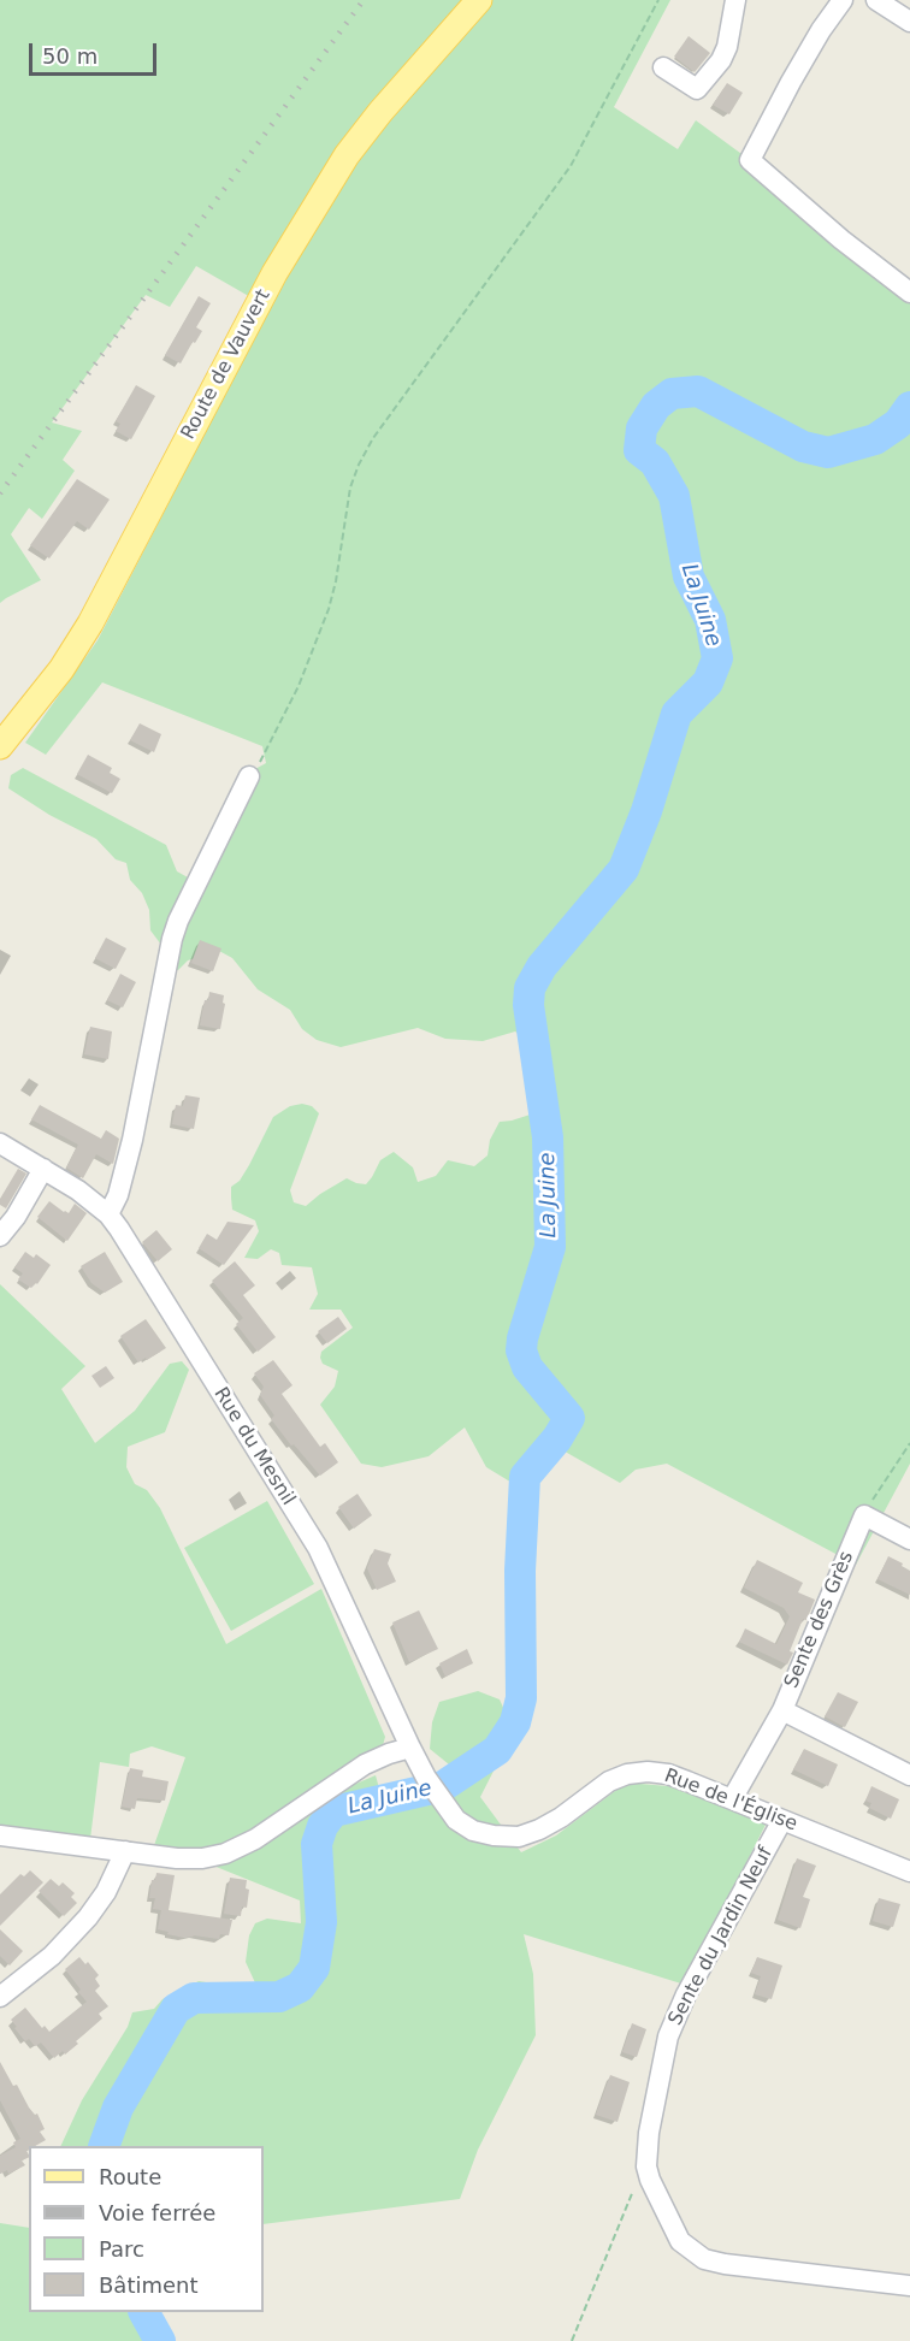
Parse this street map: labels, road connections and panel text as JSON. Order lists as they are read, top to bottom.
{
  "streets": {
    "main road": ["Route de Vauvert"],
    "street": [
      "Rue du Mesnil",
      "Sente des Grès",
      "Rue de l'Église",
      "Sente du Jardin Neuf"
    ]
  },
  "crossings": [
    ["Rue du Mesnil", "Rue de l'Église"],
    ["Sente des Grès", "Rue de l'Église"],
    ["Rue de l'Église", "Sente du Jardin Neuf"]
  ],
  "water": ["La Juine"],
  "legend": [
    "Route",
    "Voie ferrée",
    "Parc",
    "Bâtiment"
  ],
  "scale_bar": "50 m"
}
